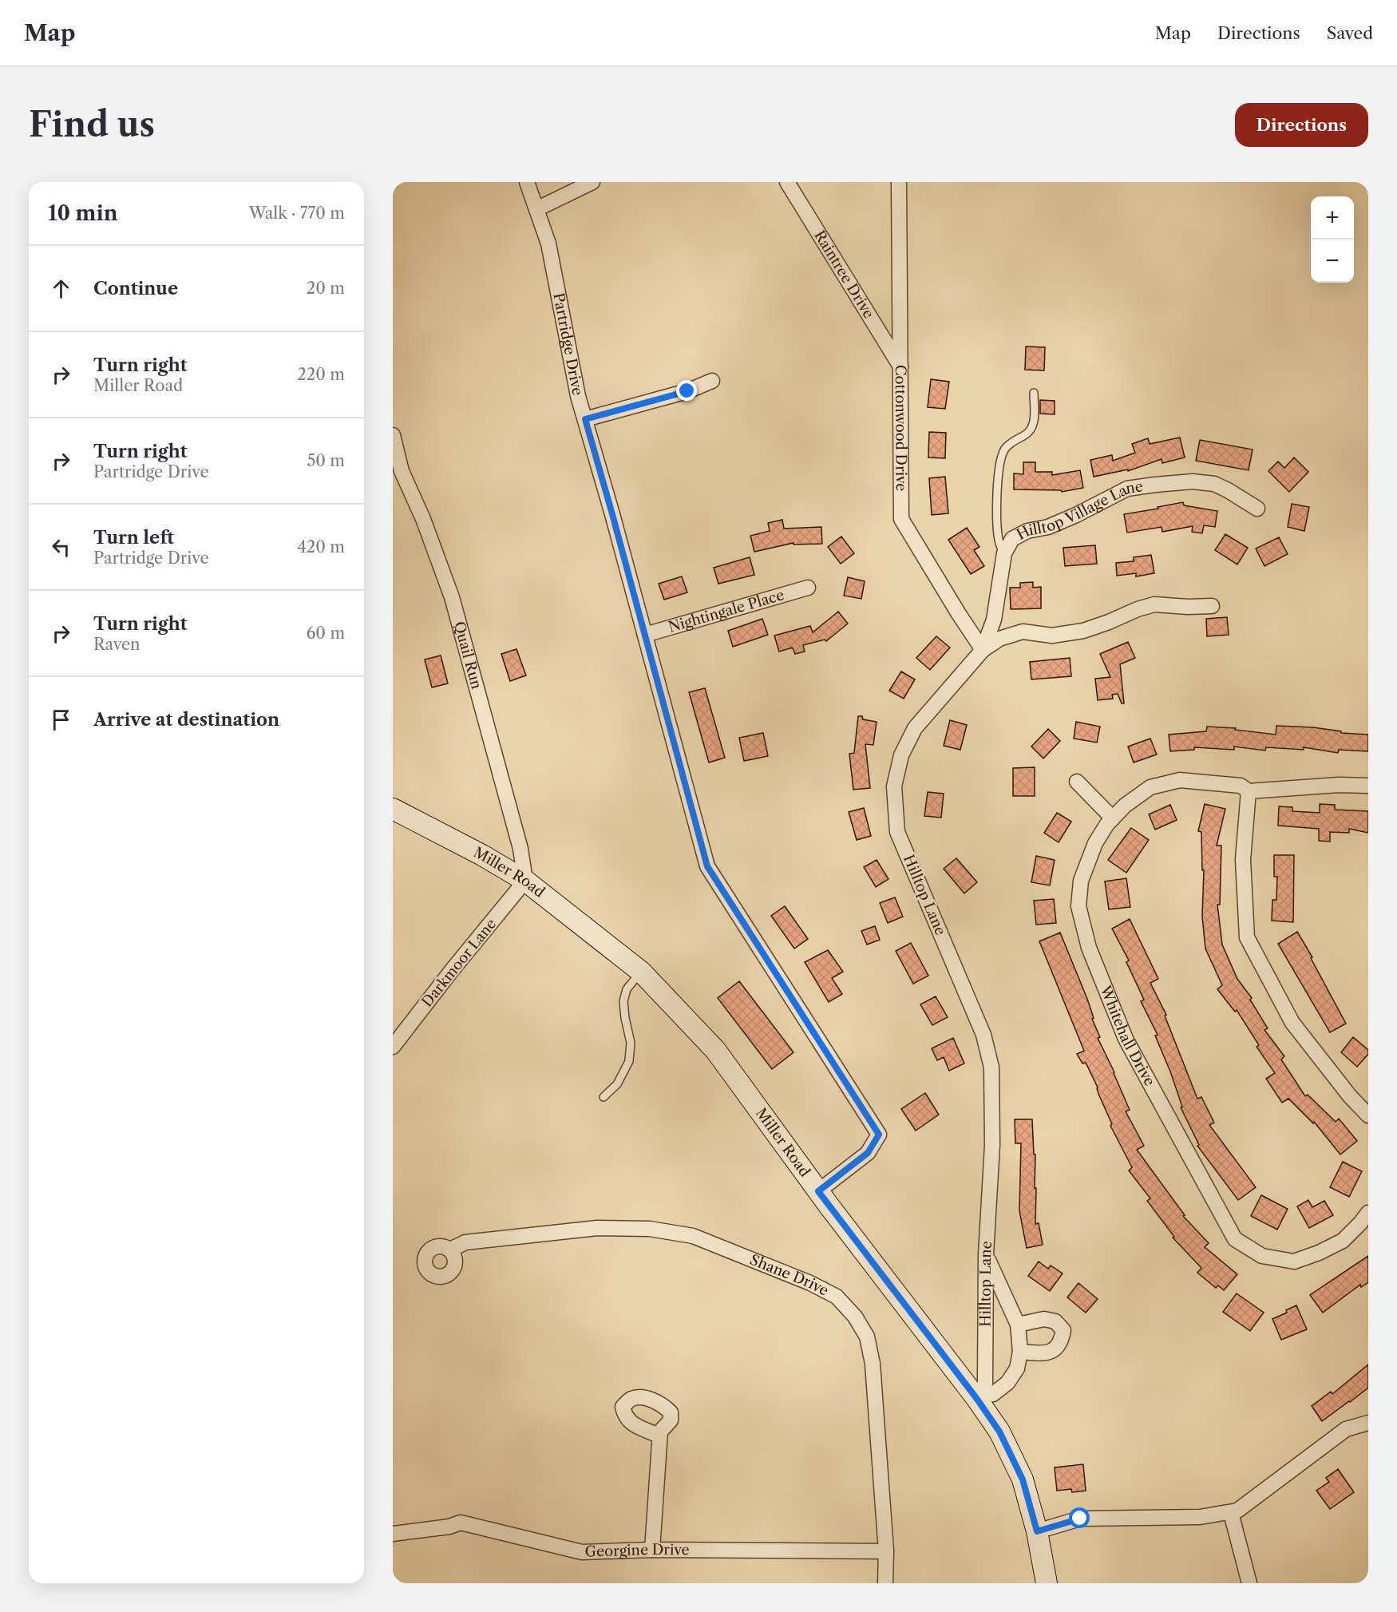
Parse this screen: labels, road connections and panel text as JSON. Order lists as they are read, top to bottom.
{
  "streets": {
    "street": [
      "Raintree Drive",
      "Partridge Drive",
      "Cottonwood Drive",
      "Hilltop Village Lane",
      "Nightingale Place",
      "Quail Run",
      "Miller Road",
      "Hilltop Lane",
      "Darkmoor Lane",
      "Whitehall Drive",
      "Shane Drive",
      "Georgine Drive"
    ]
  },
  "crossings": [
    ["Raintree Drive", "Cottonwood Drive"],
    ["Partridge Drive", "Nightingale Place"],
    ["Partridge Drive", "Miller Road"],
    ["Cottonwood Drive", "Hilltop Village Lane"],
    ["Cottonwood Drive", "Hilltop Lane"],
    ["Hilltop Village Lane", "Hilltop Lane"],
    ["Quail Run", "Miller Road"],
    ["Quail Run", "Darkmoor Lane"],
    ["Miller Road", "Hilltop Lane"],
    ["Miller Road", "Darkmoor Lane"],
    ["Shane Drive", "Georgine Drive"]
  ],
  "page": {
    "header": "Map",
    "nav": ["Map", "Directions", "Saved"],
    "buttons": "Directions",
    "title": "Find us",
    "heading": ["10 min", "Walk · 770 m"],
    "map_buttons": ["+", "−"],
    "list": [
      ["Continue", "20 m"],
      ["Turn right", "Miller Road", "220 m"],
      ["Turn right", "Partridge Drive", "50 m"],
      ["Turn left", "Partridge Drive", "420 m"],
      ["Turn right", "Raven", "60 m"],
      "Arrive at destination"
    ]
  }
}
